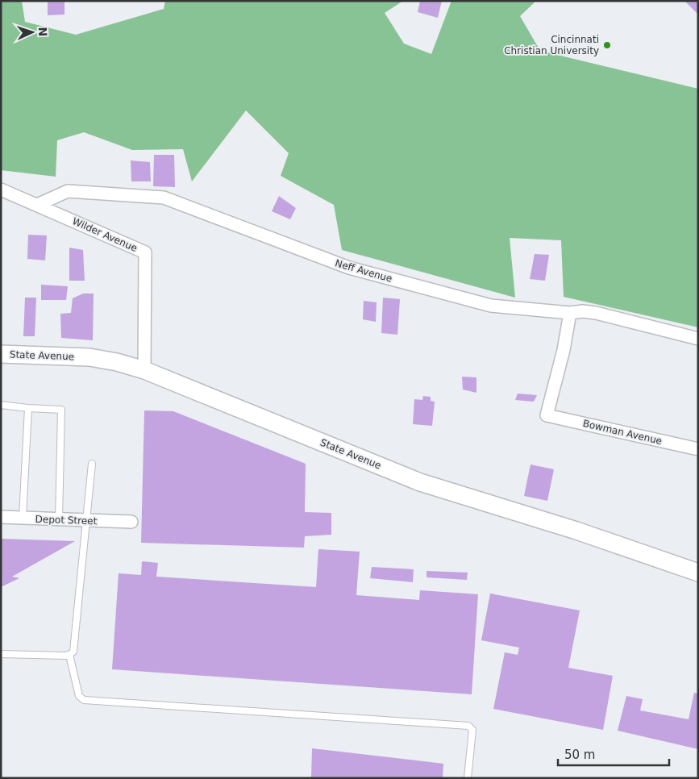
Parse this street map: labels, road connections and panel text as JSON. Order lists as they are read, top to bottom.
{
  "streets": {
    "main road": ["State Avenue"],
    "street": [
      "Wilder Avenue",
      "Neff Avenue",
      "Bowman Avenue",
      "Depot Street"
    ]
  },
  "crossings": [
    ["Wilder Avenue", "Neff Avenue"],
    ["Wilder Avenue", "State Avenue"],
    ["Neff Avenue", "Bowman Avenue"]
  ],
  "places": ["Cincinnati Christian University"],
  "scale_bar": "50 m",
  "north": "right"
}
